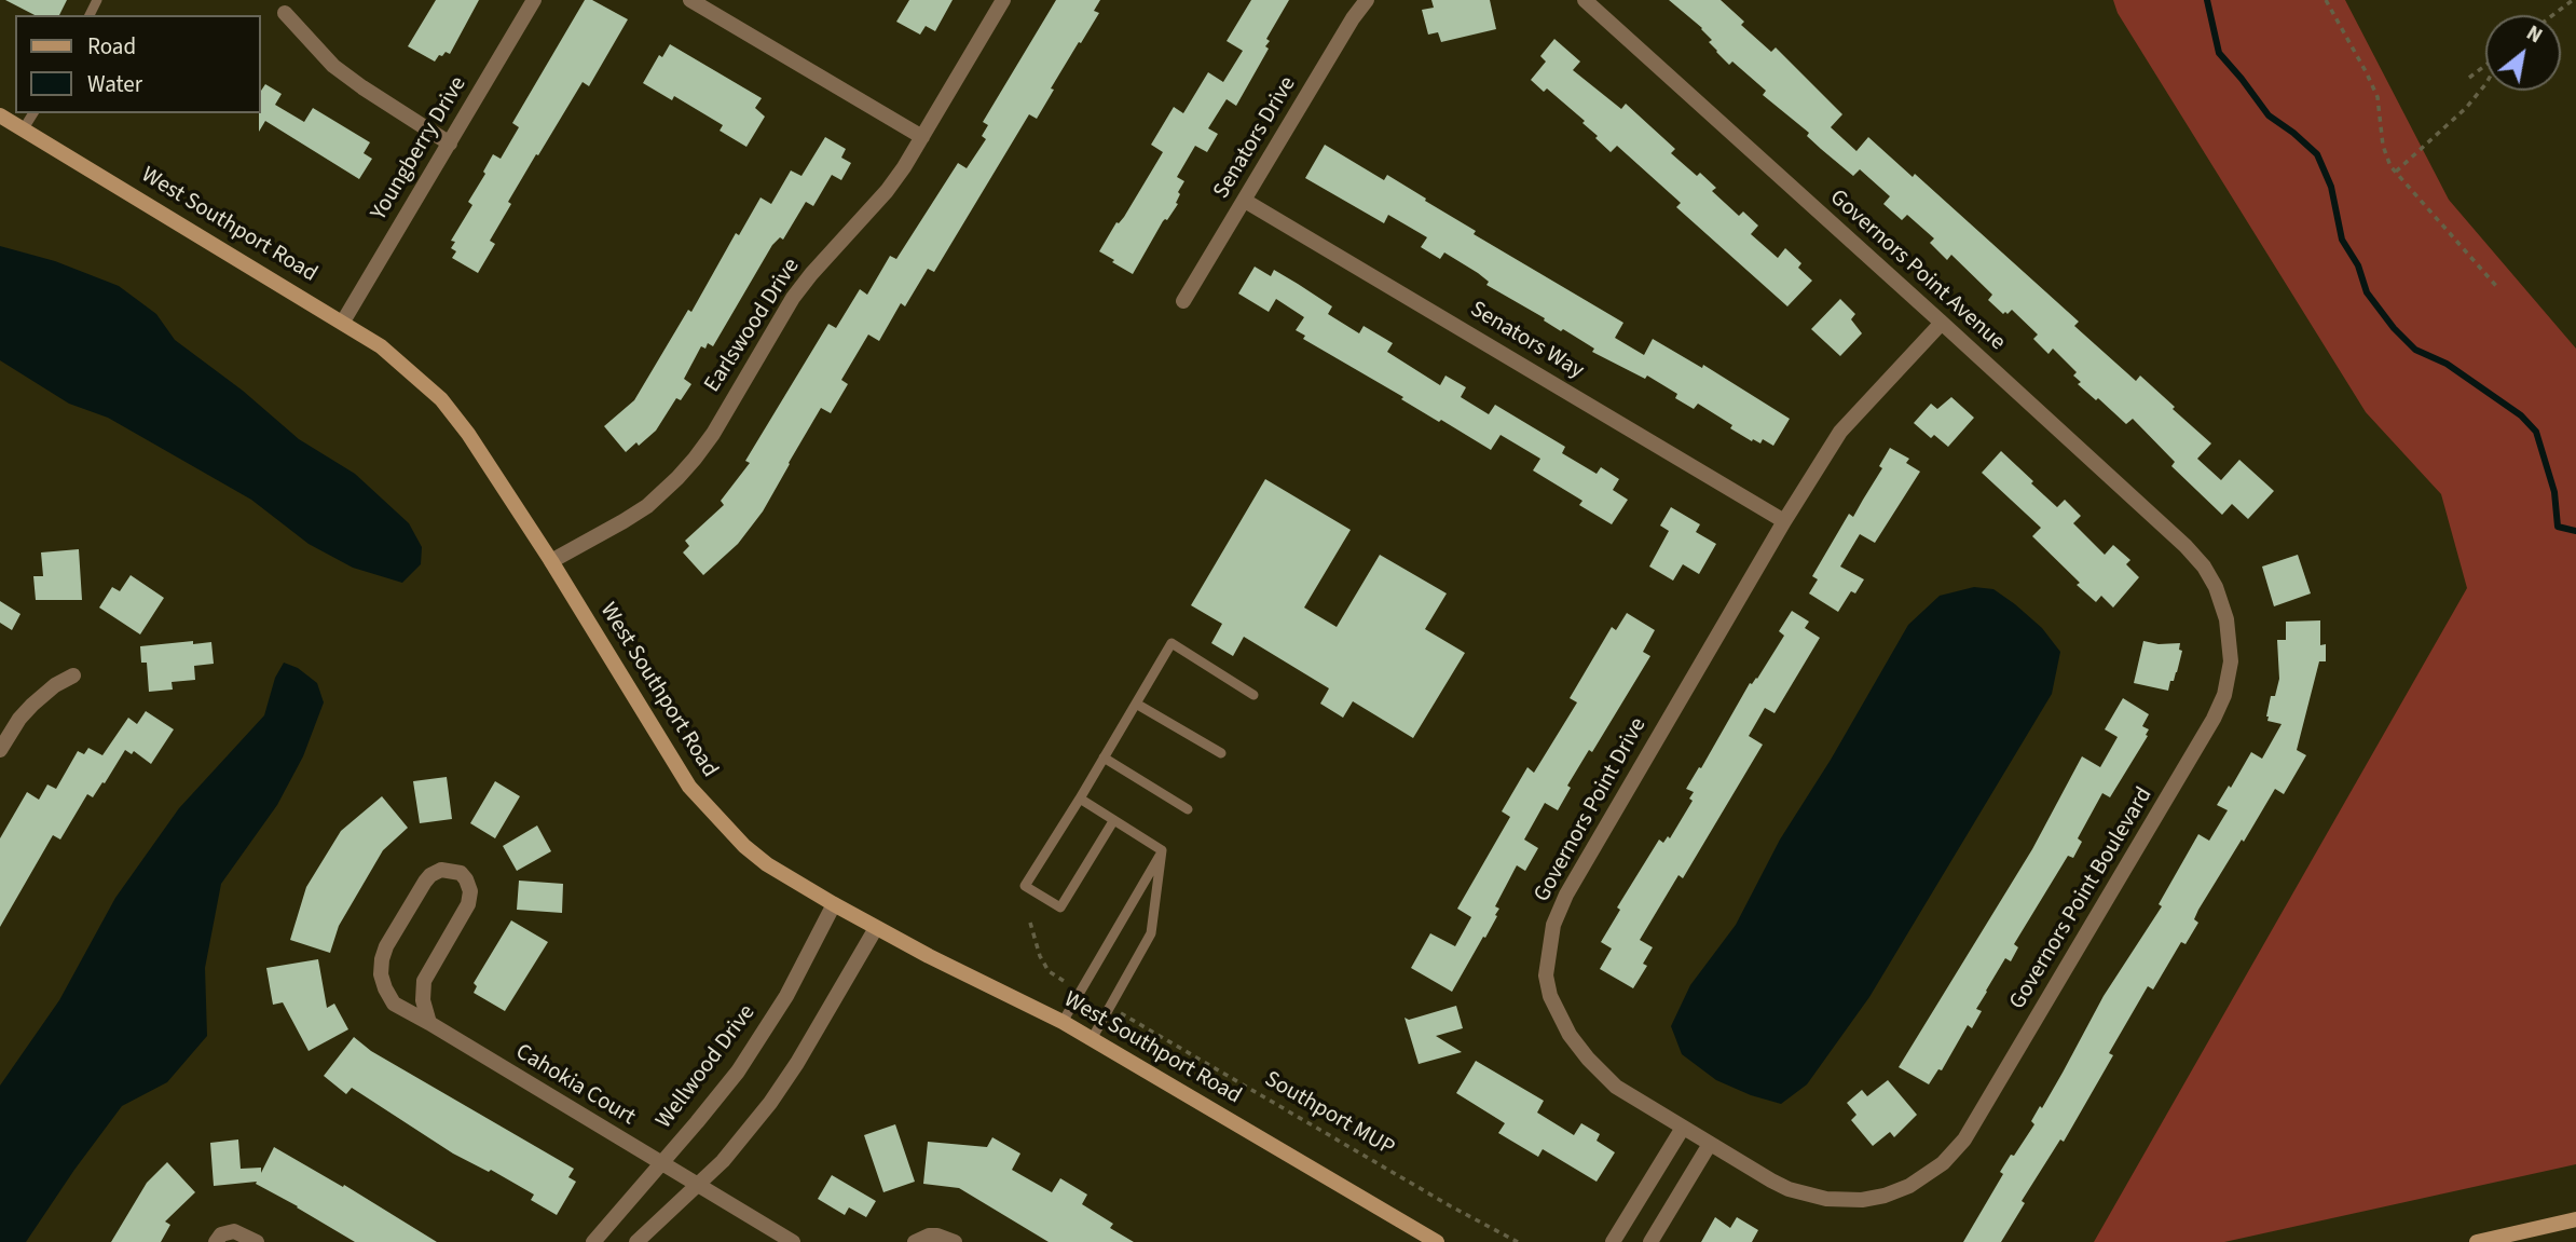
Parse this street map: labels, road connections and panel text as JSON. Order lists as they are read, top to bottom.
{
  "streets": {
    "main road": ["West Southport Road"],
    "street": [
      "Senators Drive",
      "Youngberry Drive",
      "Governors Point Avenue",
      "Earlswood Drive",
      "Senators Way",
      "Governors Point Drive",
      "Governors Point Boulevard",
      "Wellwood Drive",
      "Cahokia Court"
    ],
    "path": ["Southport MUP"]
  },
  "crossings": [
    ["Senators Drive", "Senators Way"],
    ["Youngberry Drive", "West Southport Road"],
    ["West Southport Road", "Earlswood Drive"],
    ["West Southport Road", "Wellwood Drive"],
    ["Governors Point Avenue", "Governors Point Drive"],
    ["Governors Point Avenue", "Governors Point Boulevard"],
    ["Senators Way", "Governors Point Drive"],
    ["Governors Point Drive", "Governors Point Boulevard"],
    ["Wellwood Drive", "Cahokia Court"]
  ],
  "legend": ["Road", "Water"],
  "north": "top right"
}
